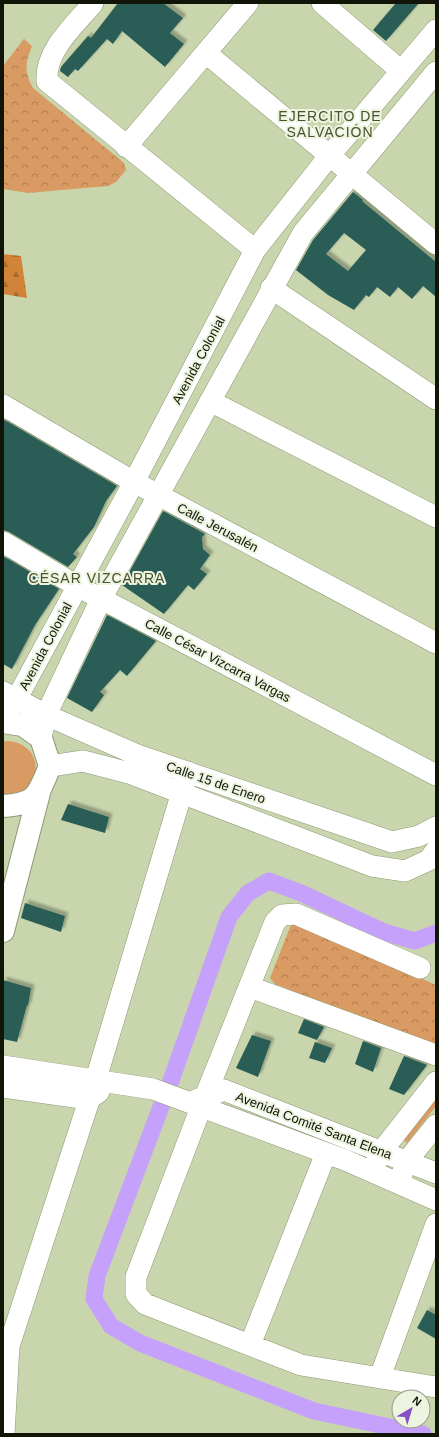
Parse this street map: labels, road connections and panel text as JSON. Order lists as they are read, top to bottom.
{
  "streets": {
    "street": [
      "Avenida Colonial",
      "Calle Jerusalén",
      "Calle César Vizcarra Vargas",
      "Calle 15 de Enero",
      "Avenida Comité Santa Elena"
    ]
  },
  "crossings": [
    ["Avenida Colonial", "Calle Jerusalén"],
    ["Avenida Colonial", "Calle César Vizcarra Vargas"],
    ["Avenida Colonial", "Calle 15 de Enero"]
  ],
  "districts": ["EJERCITO DE SALVACIÓN", "CÉSAR VIZCARRA"],
  "north": "top right"
}
